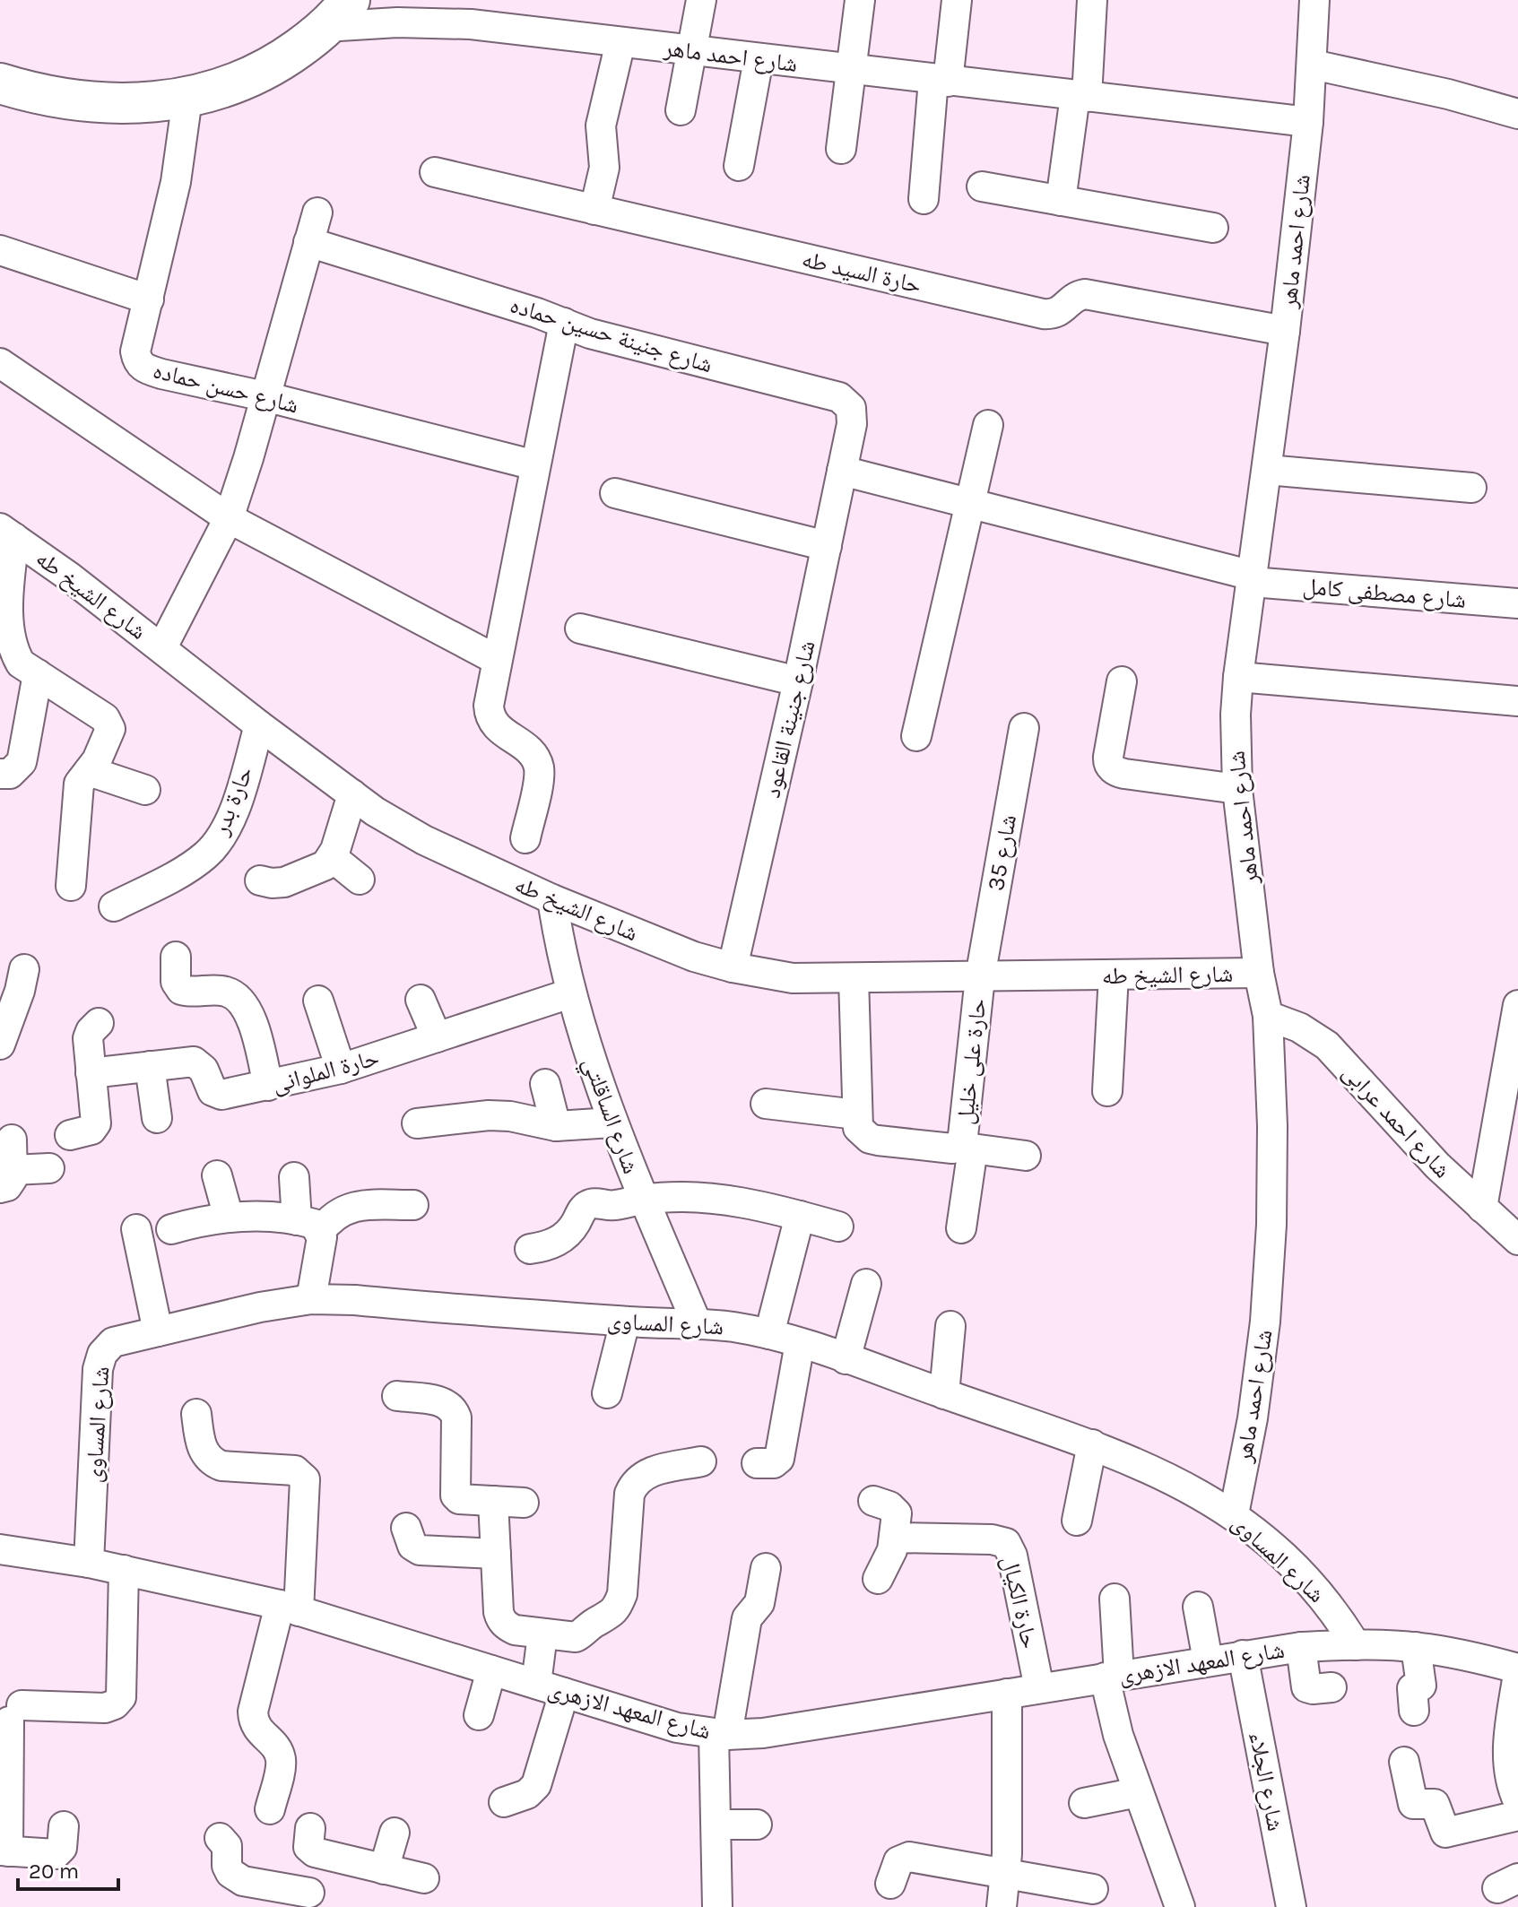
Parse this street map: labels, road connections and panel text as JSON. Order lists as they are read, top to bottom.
{
  "streets": {
    "street": [
      "شارع احمد ماهر",
      "حارة السيد طه",
      "شارع جنينة حسين حماده",
      "شارع حسن حماده",
      "شارع مصطفى كامل",
      "شارع الشيخ طه",
      "شارع جنينة القاعود",
      "حارة بدر",
      "شارع 35",
      "حارة على خليل",
      "حارة الملوانى",
      "شارع الساقلتي",
      "شارع احمد عرابى",
      "شارع المساوى",
      "حارة الكيال",
      "شارع المعهد الازهرى",
      "شارع الجلاء"
    ]
  },
  "crossings": [
    ["شارع احمد ماهر", "حارة السيد طه"],
    ["شارع احمد ماهر", "شارع مصطفى كامل"],
    ["شارع احمد ماهر", "شارع الشيخ طه"],
    ["شارع احمد ماهر", "شارع احمد عرابى"],
    ["شارع احمد ماهر", "شارع المساوى"],
    ["شارع جنينة حسين حماده", "شارع مصطفى كامل"],
    ["شارع جنينة حسين حماده", "شارع جنينة القاعود"],
    ["شارع مصطفى كامل", "شارع جنينة القاعود"],
    ["شارع الشيخ طه", "شارع جنينة القاعود"],
    ["شارع الشيخ طه", "حارة بدر"],
    ["شارع الشيخ طه", "شارع 35"],
    ["شارع الشيخ طه", "حارة على خليل"],
    ["شارع الشيخ طه", "شارع الساقلتي"],
    ["شارع 35", "حارة على خليل"],
    ["حارة الملوانى", "شارع الساقلتي"],
    ["شارع الساقلتي", "شارع المساوى"],
    ["شارع المساوى", "شارع المعهد الازهرى"],
    ["حارة الكيال", "شارع المعهد الازهرى"],
    ["شارع المعهد الازهرى", "شارع الجلاء"]
  ],
  "scale_bar": "20 m"
}
